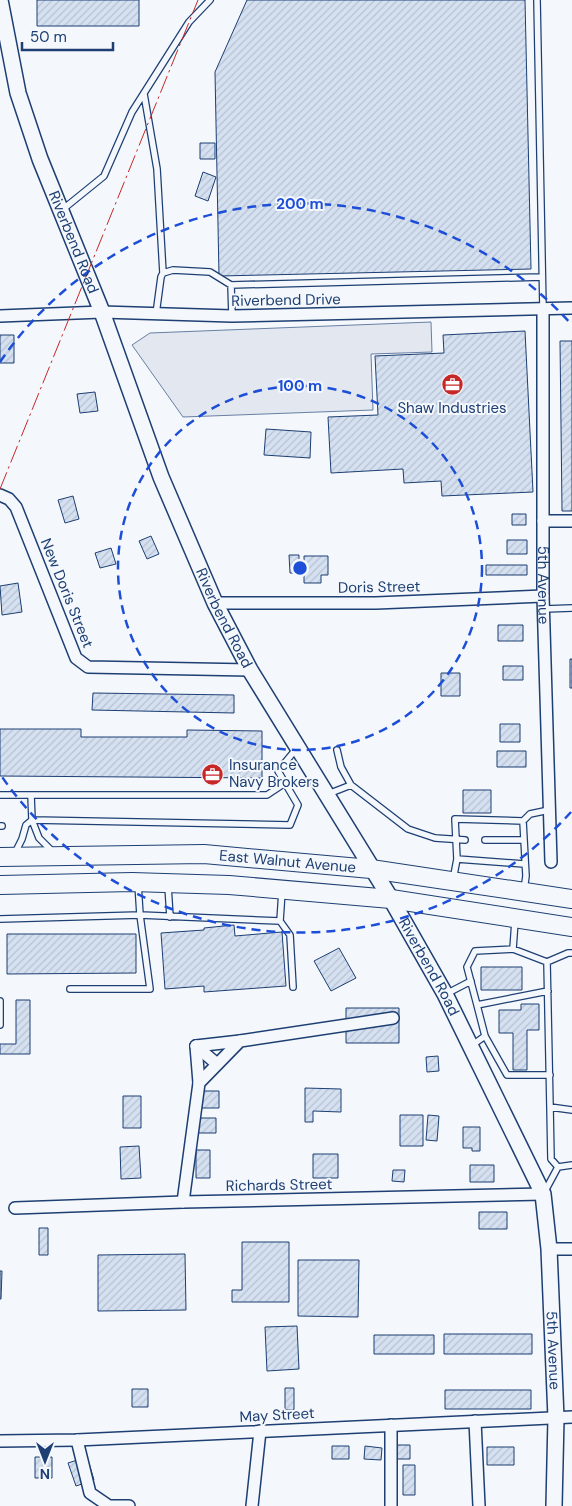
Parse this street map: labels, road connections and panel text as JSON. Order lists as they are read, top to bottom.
{
  "streets": {
    "main road": ["East Walnut Avenue"],
    "street": [
      "Riverbend Road",
      "Riverbend Drive",
      "5th Avenue",
      "Doris Street",
      "New Doris Street",
      "Richards Street",
      "May Street"
    ]
  },
  "crossings": [
    ["Riverbend Road", "Riverbend Drive"],
    ["Riverbend Road", "5th Avenue"],
    ["Riverbend Road", "Doris Street"],
    ["Riverbend Road", "New Doris Street"],
    ["Riverbend Road", "East Walnut Avenue"],
    ["Riverbend Road", "Richards Street"],
    ["Riverbend Drive", "5th Avenue"],
    ["5th Avenue", "Doris Street"],
    ["5th Avenue", "Richards Street"],
    ["5th Avenue", "May Street"]
  ],
  "places": {
    "office": ["Shaw Industries", "Insurance Navy Brokers"]
  },
  "scale_bar": "50 m",
  "north": "bottom",
  "rings": ["200 m", "100 m"]
}
